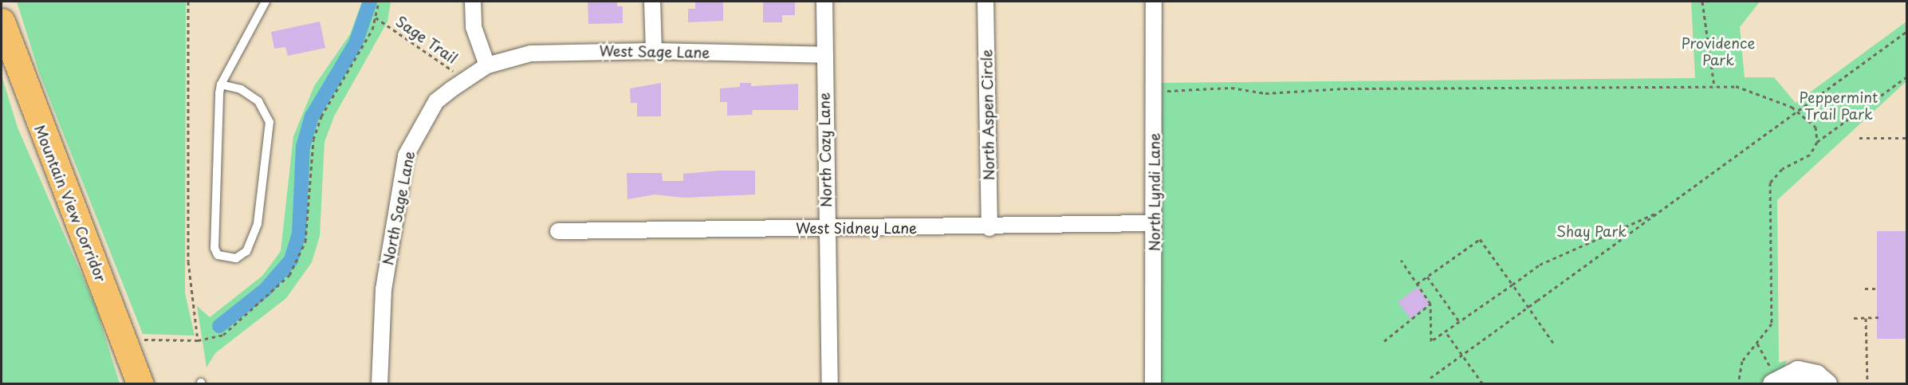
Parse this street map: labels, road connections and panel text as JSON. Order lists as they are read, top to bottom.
{
  "streets": {
    "highway": ["Mountain View Corridor"],
    "street": [
      "West Sage Lane",
      "North Aspen Circle",
      "North Cozy Lane",
      "North Lyndi Lane",
      "North Sage Lane",
      "West Sidney Lane"
    ],
    "path": ["Sage Trail"]
  },
  "crossings": [
    ["Sage Trail", "North Sage Lane"],
    ["West Sage Lane", "North Cozy Lane"],
    ["West Sage Lane", "North Sage Lane"],
    ["North Aspen Circle", "West Sidney Lane"],
    ["North Cozy Lane", "West Sidney Lane"],
    ["North Lyndi Lane", "West Sidney Lane"]
  ],
  "parks": ["Providence Park", "Peppermint Trail Park", "Shay Park"]
}
